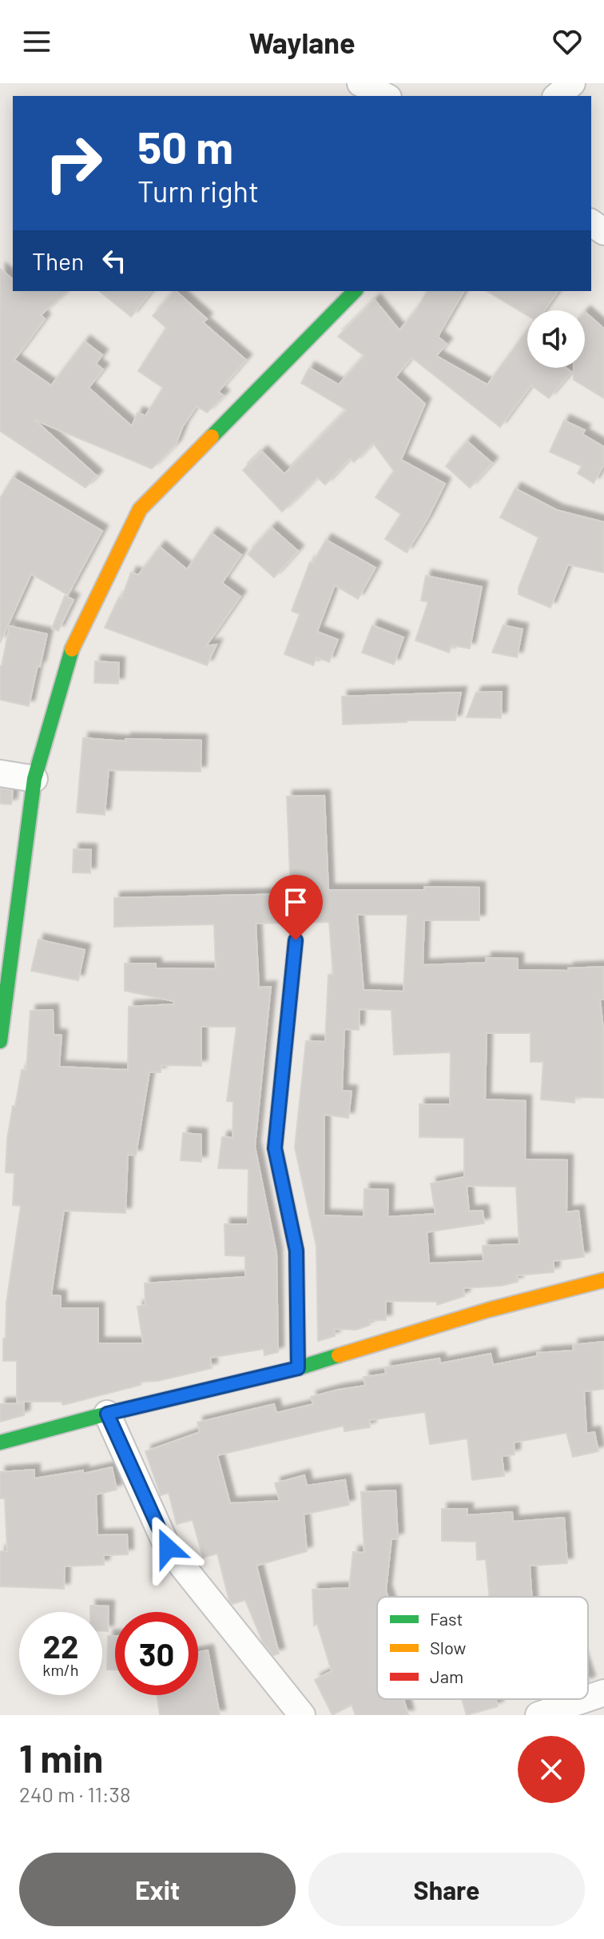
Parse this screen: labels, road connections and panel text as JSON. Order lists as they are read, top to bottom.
{
  "legend": ["Fast", "Slow", "Jam"],
  "page": {
    "header": "Waylane",
    "turn": ["50 m", "Turn right"],
    "then": "Then",
    "speed": "22 km/h",
    "limit": "30",
    "heading": ["1 min", "240 m · 11:38"],
    "buttons": ["Exit", "Share"]
  }
}
